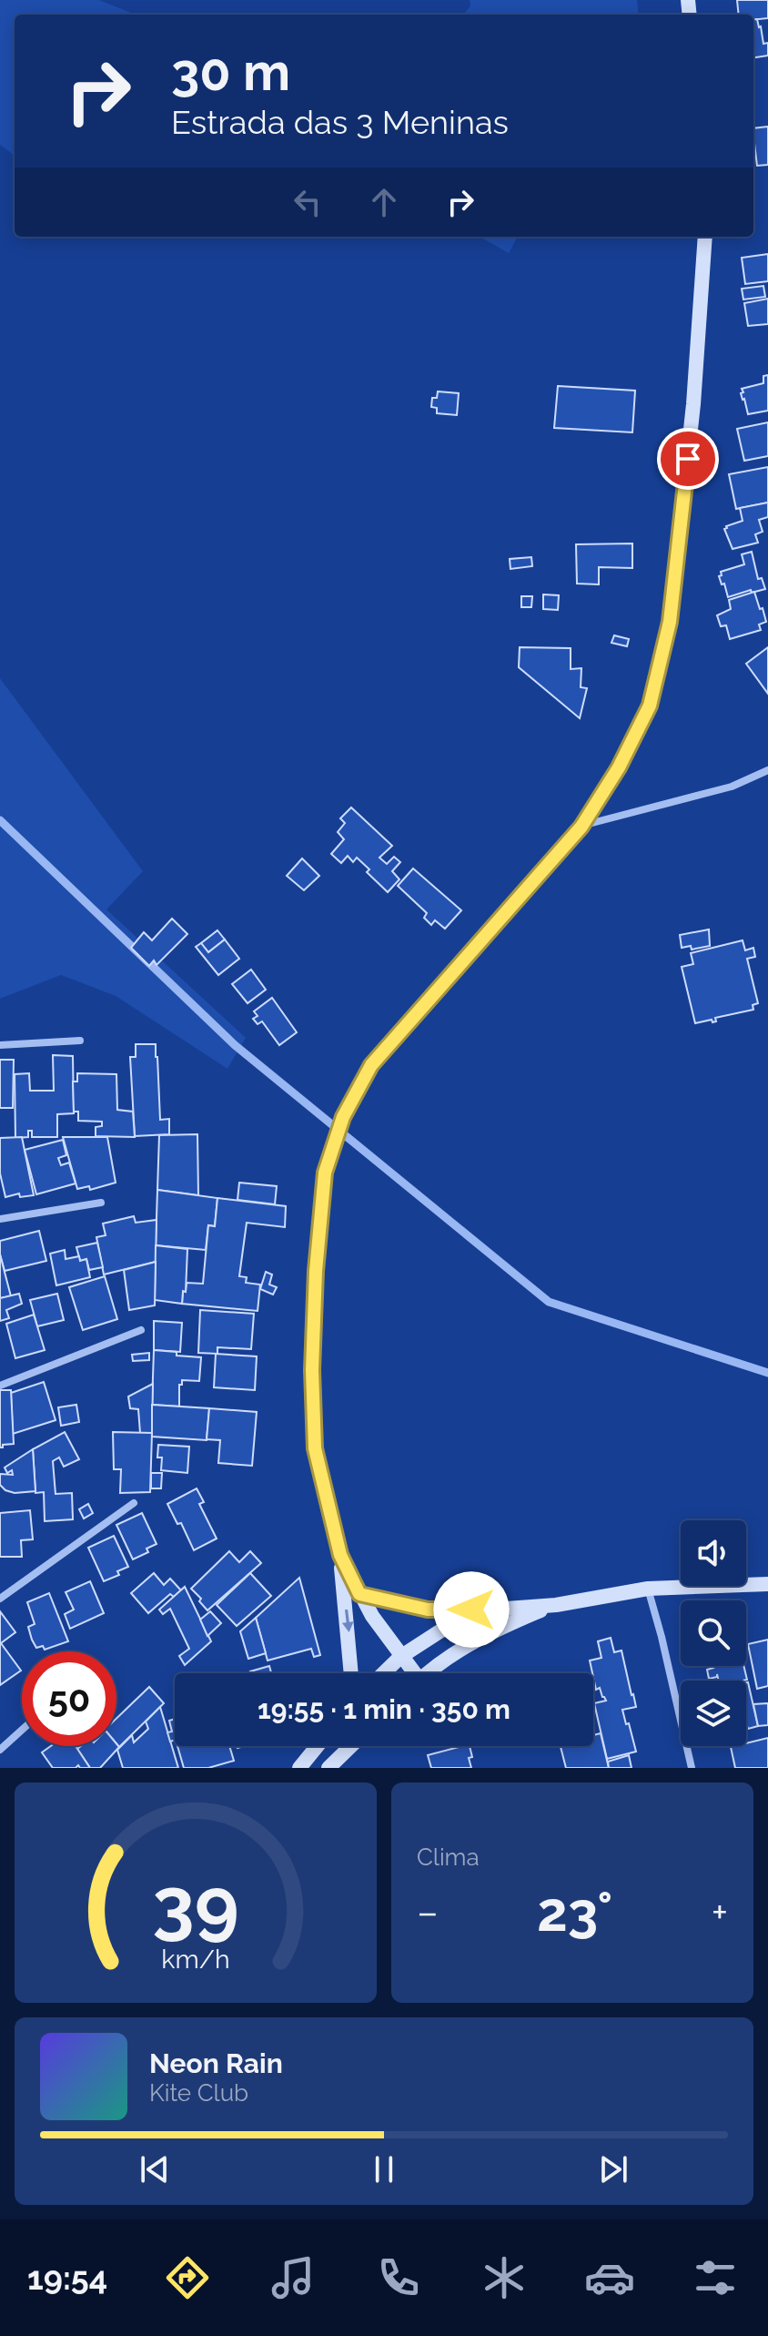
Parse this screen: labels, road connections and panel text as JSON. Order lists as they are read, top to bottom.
{
  "page": {
    "turn": ["30 m", "Estrada das 3 Meninas"],
    "limit": "50",
    "trip": "19:55 · 1 min · 350 m",
    "tile": "Clima",
    "heat": ["−", "23°", "+"],
    "song": ["Neon Rain", "Kite Club"],
    "tabs": "19:54",
    "gauge": ["39", "km/h"]
  }
}
